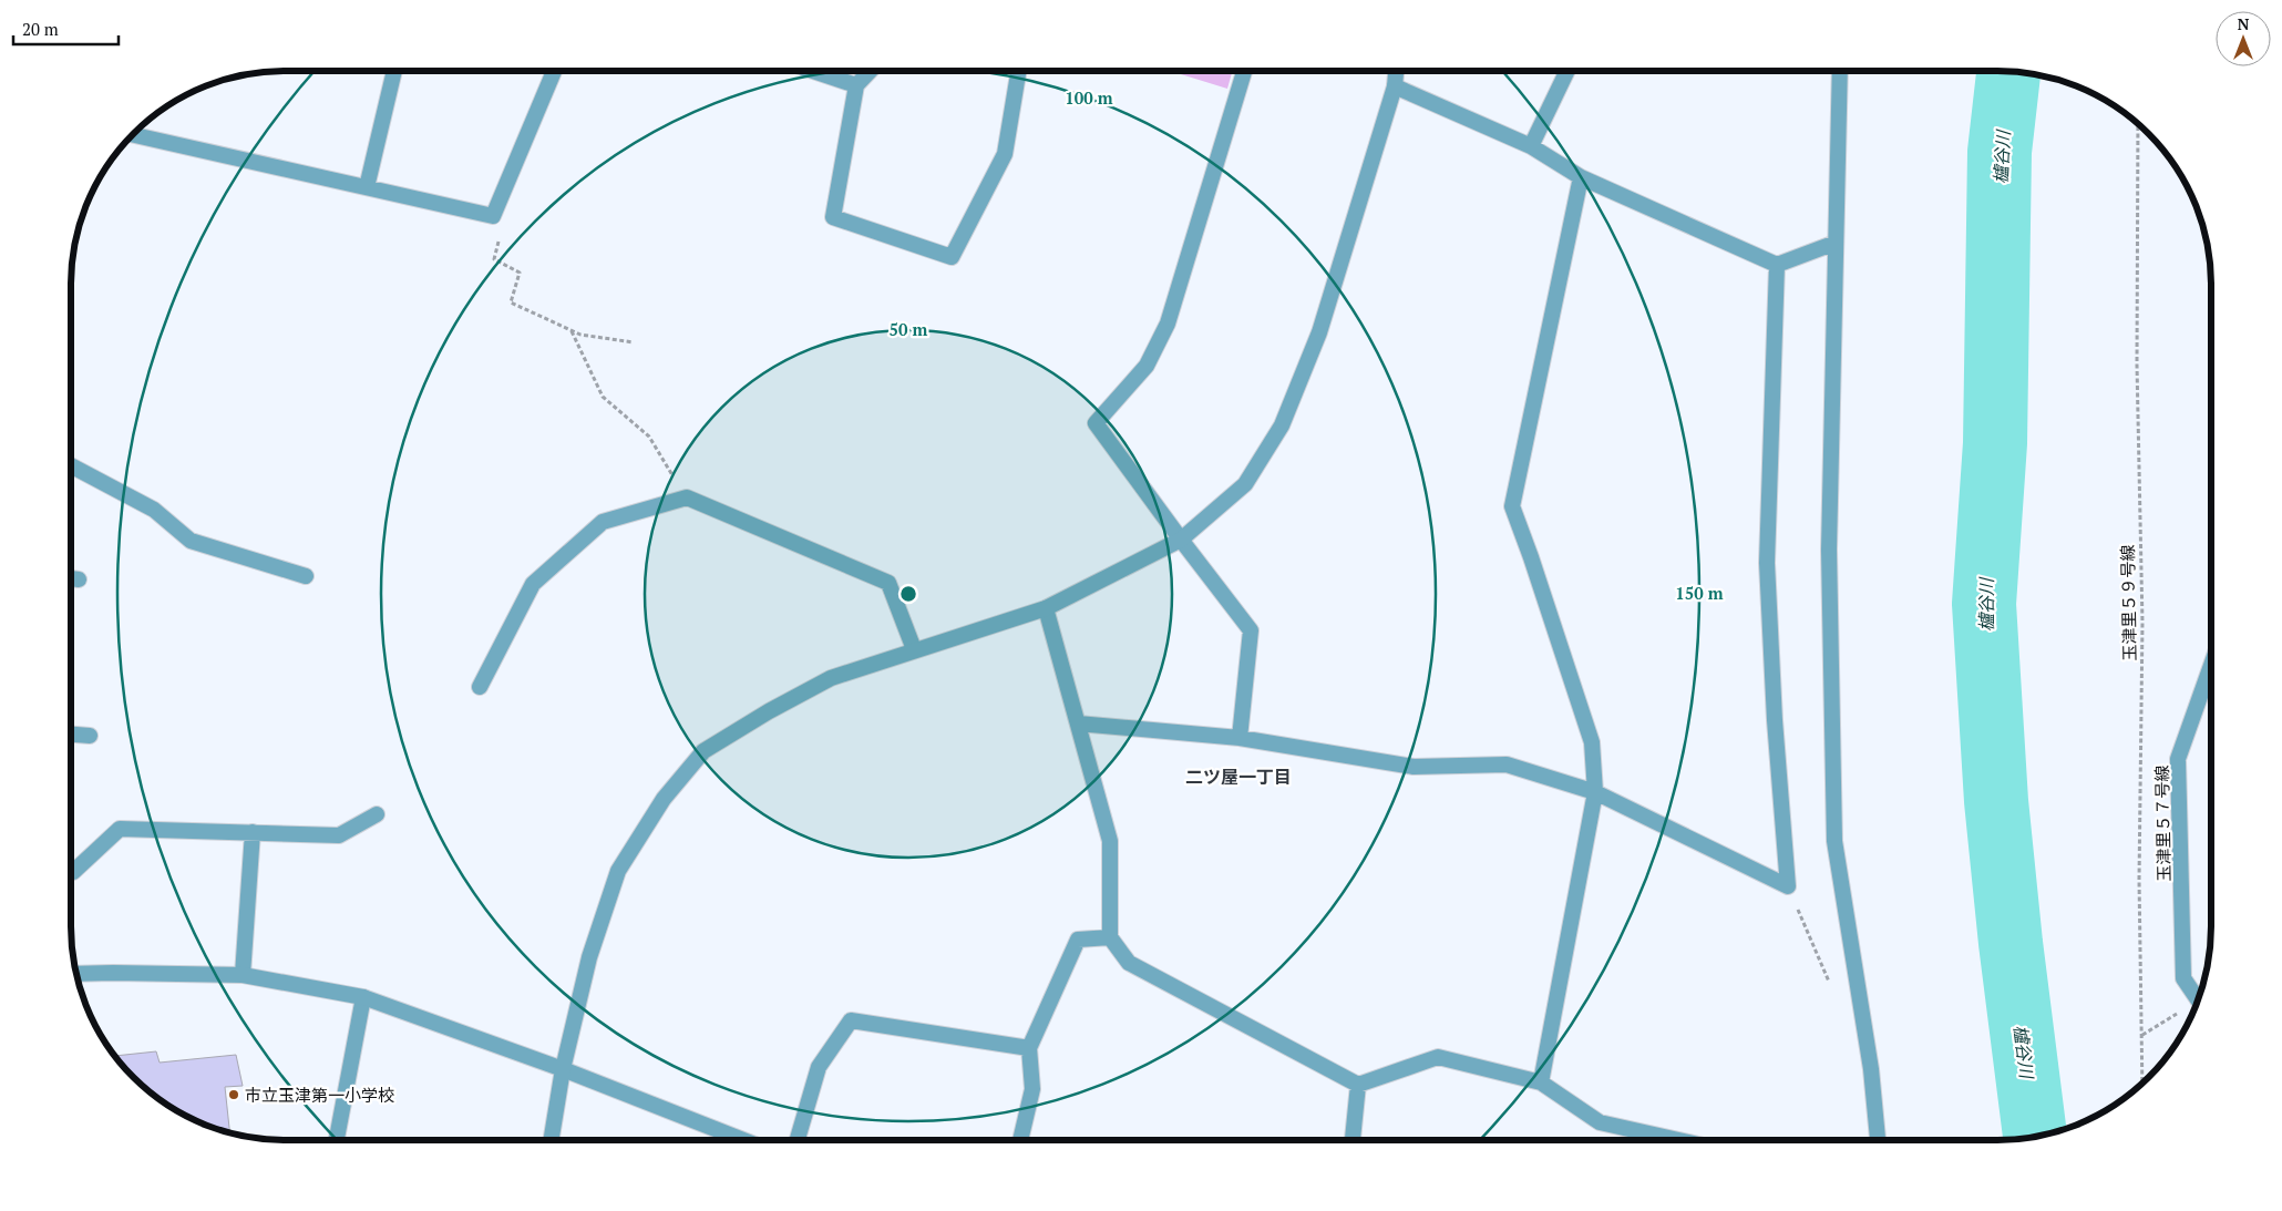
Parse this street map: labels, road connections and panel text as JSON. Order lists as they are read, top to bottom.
{
  "streets": {
    "street": ["玉津里５７号線"],
    "path": ["玉津里５９号線"]
  },
  "districts": ["二ツ屋一丁目"],
  "water": ["櫨谷川"],
  "places": ["市立玉津第一小学校"],
  "scale_bar": "20 m",
  "north": "top",
  "rings": ["100 m", "50 m", "150 m"]
}
